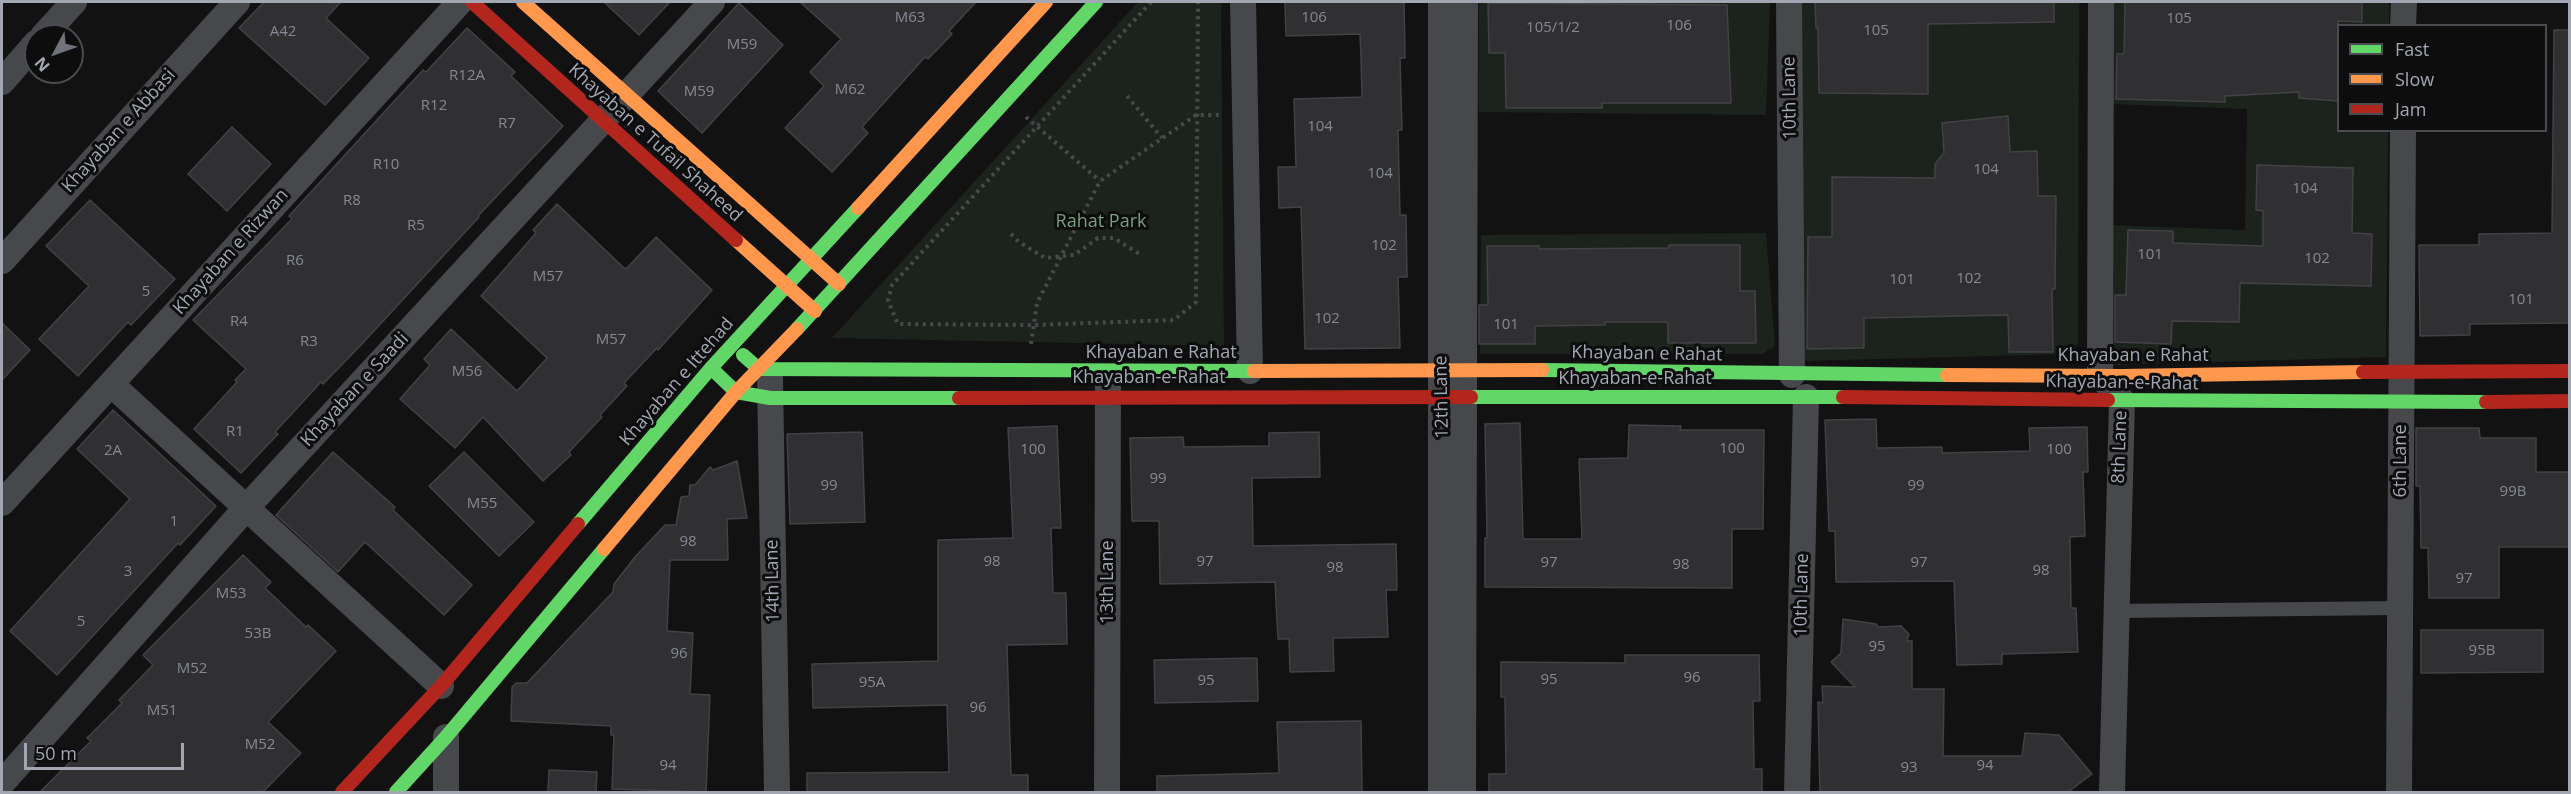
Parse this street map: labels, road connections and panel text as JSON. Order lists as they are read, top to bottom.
{
  "streets": {
    "street": [
      "10th Lane",
      "Khayaban e Abbasi",
      "Khayaban e Tufail Shaheed",
      "Khayaban e Rizwan",
      "Khayaban e Rahat",
      "Khayaban-e-Rahat",
      "Khayaban e Ittehad",
      "Khayaban e Saadi",
      "12th Lane",
      "8th Lane",
      "6th Lane",
      "14th Lane",
      "13th Lane"
    ]
  },
  "crossings": [
    ["10th Lane", "Khayaban e Rahat"],
    ["10th Lane", "Khayaban-e-Rahat"],
    ["Khayaban e Tufail Shaheed", "Khayaban e Ittehad"],
    ["Khayaban e Tufail Shaheed", "Khayaban e Saadi"],
    ["Khayaban e Rahat", "12th Lane"],
    ["Khayaban e Rahat", "8th Lane"],
    ["Khayaban e Rahat", "6th Lane"],
    ["Khayaban e Rahat", "14th Lane"],
    ["Khayaban e Rahat", "13th Lane"],
    ["Khayaban-e-Rahat", "12th Lane"],
    ["Khayaban-e-Rahat", "8th Lane"],
    ["Khayaban-e-Rahat", "6th Lane"],
    ["Khayaban-e-Rahat", "14th Lane"],
    ["Khayaban-e-Rahat", "13th Lane"]
  ],
  "parks": ["Rahat Park"],
  "house_numbers": [
    "M63",
    "106",
    "105",
    "106",
    "105/1/2",
    "105",
    "A42",
    "M59",
    "R12A",
    "M62",
    "M59",
    "R12",
    "R7",
    "104",
    "R10",
    "104",
    "104",
    "104",
    "R8",
    "R5",
    "102",
    "101",
    "102",
    "R6",
    "M57",
    "102",
    "101",
    "5",
    "101",
    "102",
    "R4",
    "101",
    "M57",
    "R3",
    "M56",
    "R1",
    "100",
    "100",
    "100",
    "2A",
    "99",
    "99",
    "99",
    "99B",
    "M55",
    "1",
    "98",
    "98",
    "97",
    "97",
    "97",
    "98",
    "98",
    "98",
    "3",
    "97",
    "M53",
    "5",
    "53B",
    "95",
    "95B",
    "96",
    "M52",
    "96",
    "95",
    "95",
    "95A",
    "96",
    "M51",
    "M52",
    "94",
    "94",
    "93"
  ],
  "legend": ["Fast", "Slow", "Jam"],
  "scale_bar": "50 m",
  "north": "bottom left"
}
